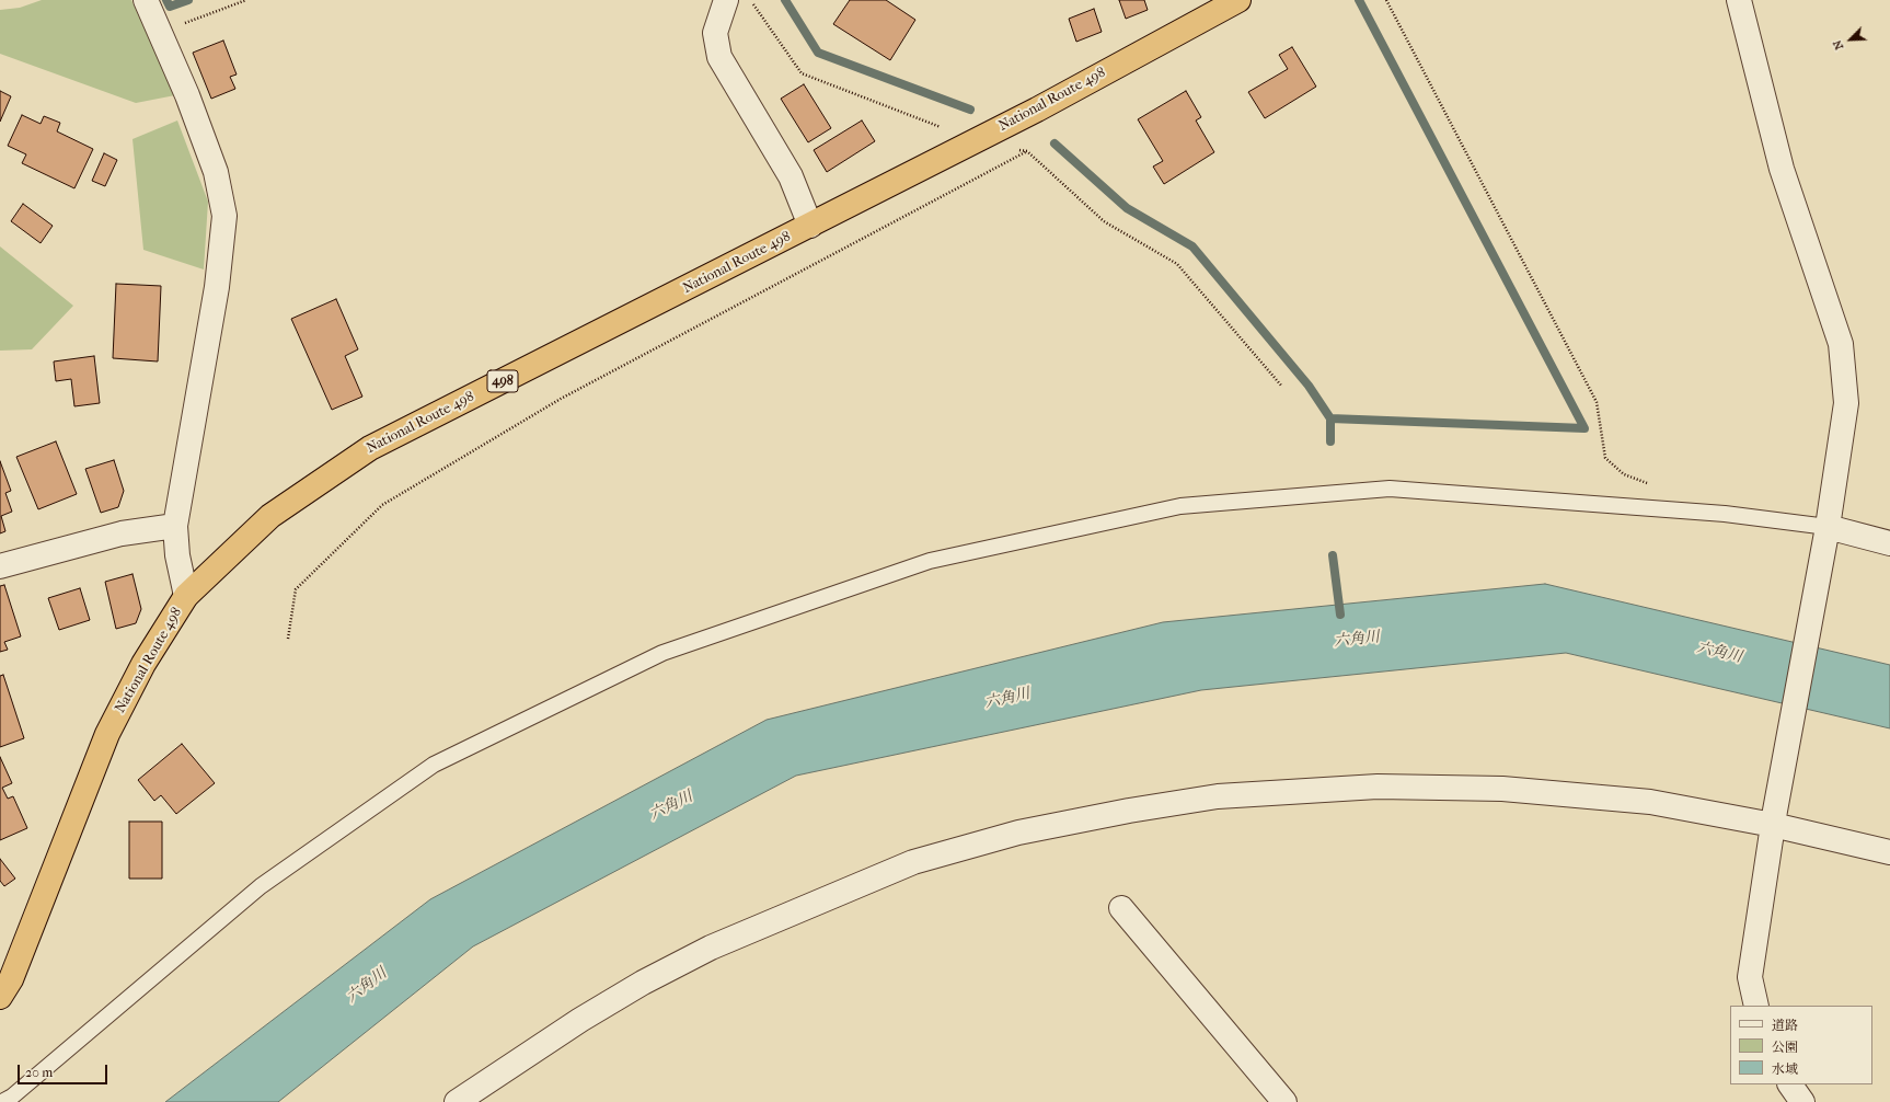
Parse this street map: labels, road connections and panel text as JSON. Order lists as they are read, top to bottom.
{
  "streets": {
    "highway": ["National Route 498", "498"]
  },
  "water": ["六角川"],
  "legend": ["道路", "公園", "水域"],
  "scale_bar": "20 m",
  "north": "bottom left"
}
